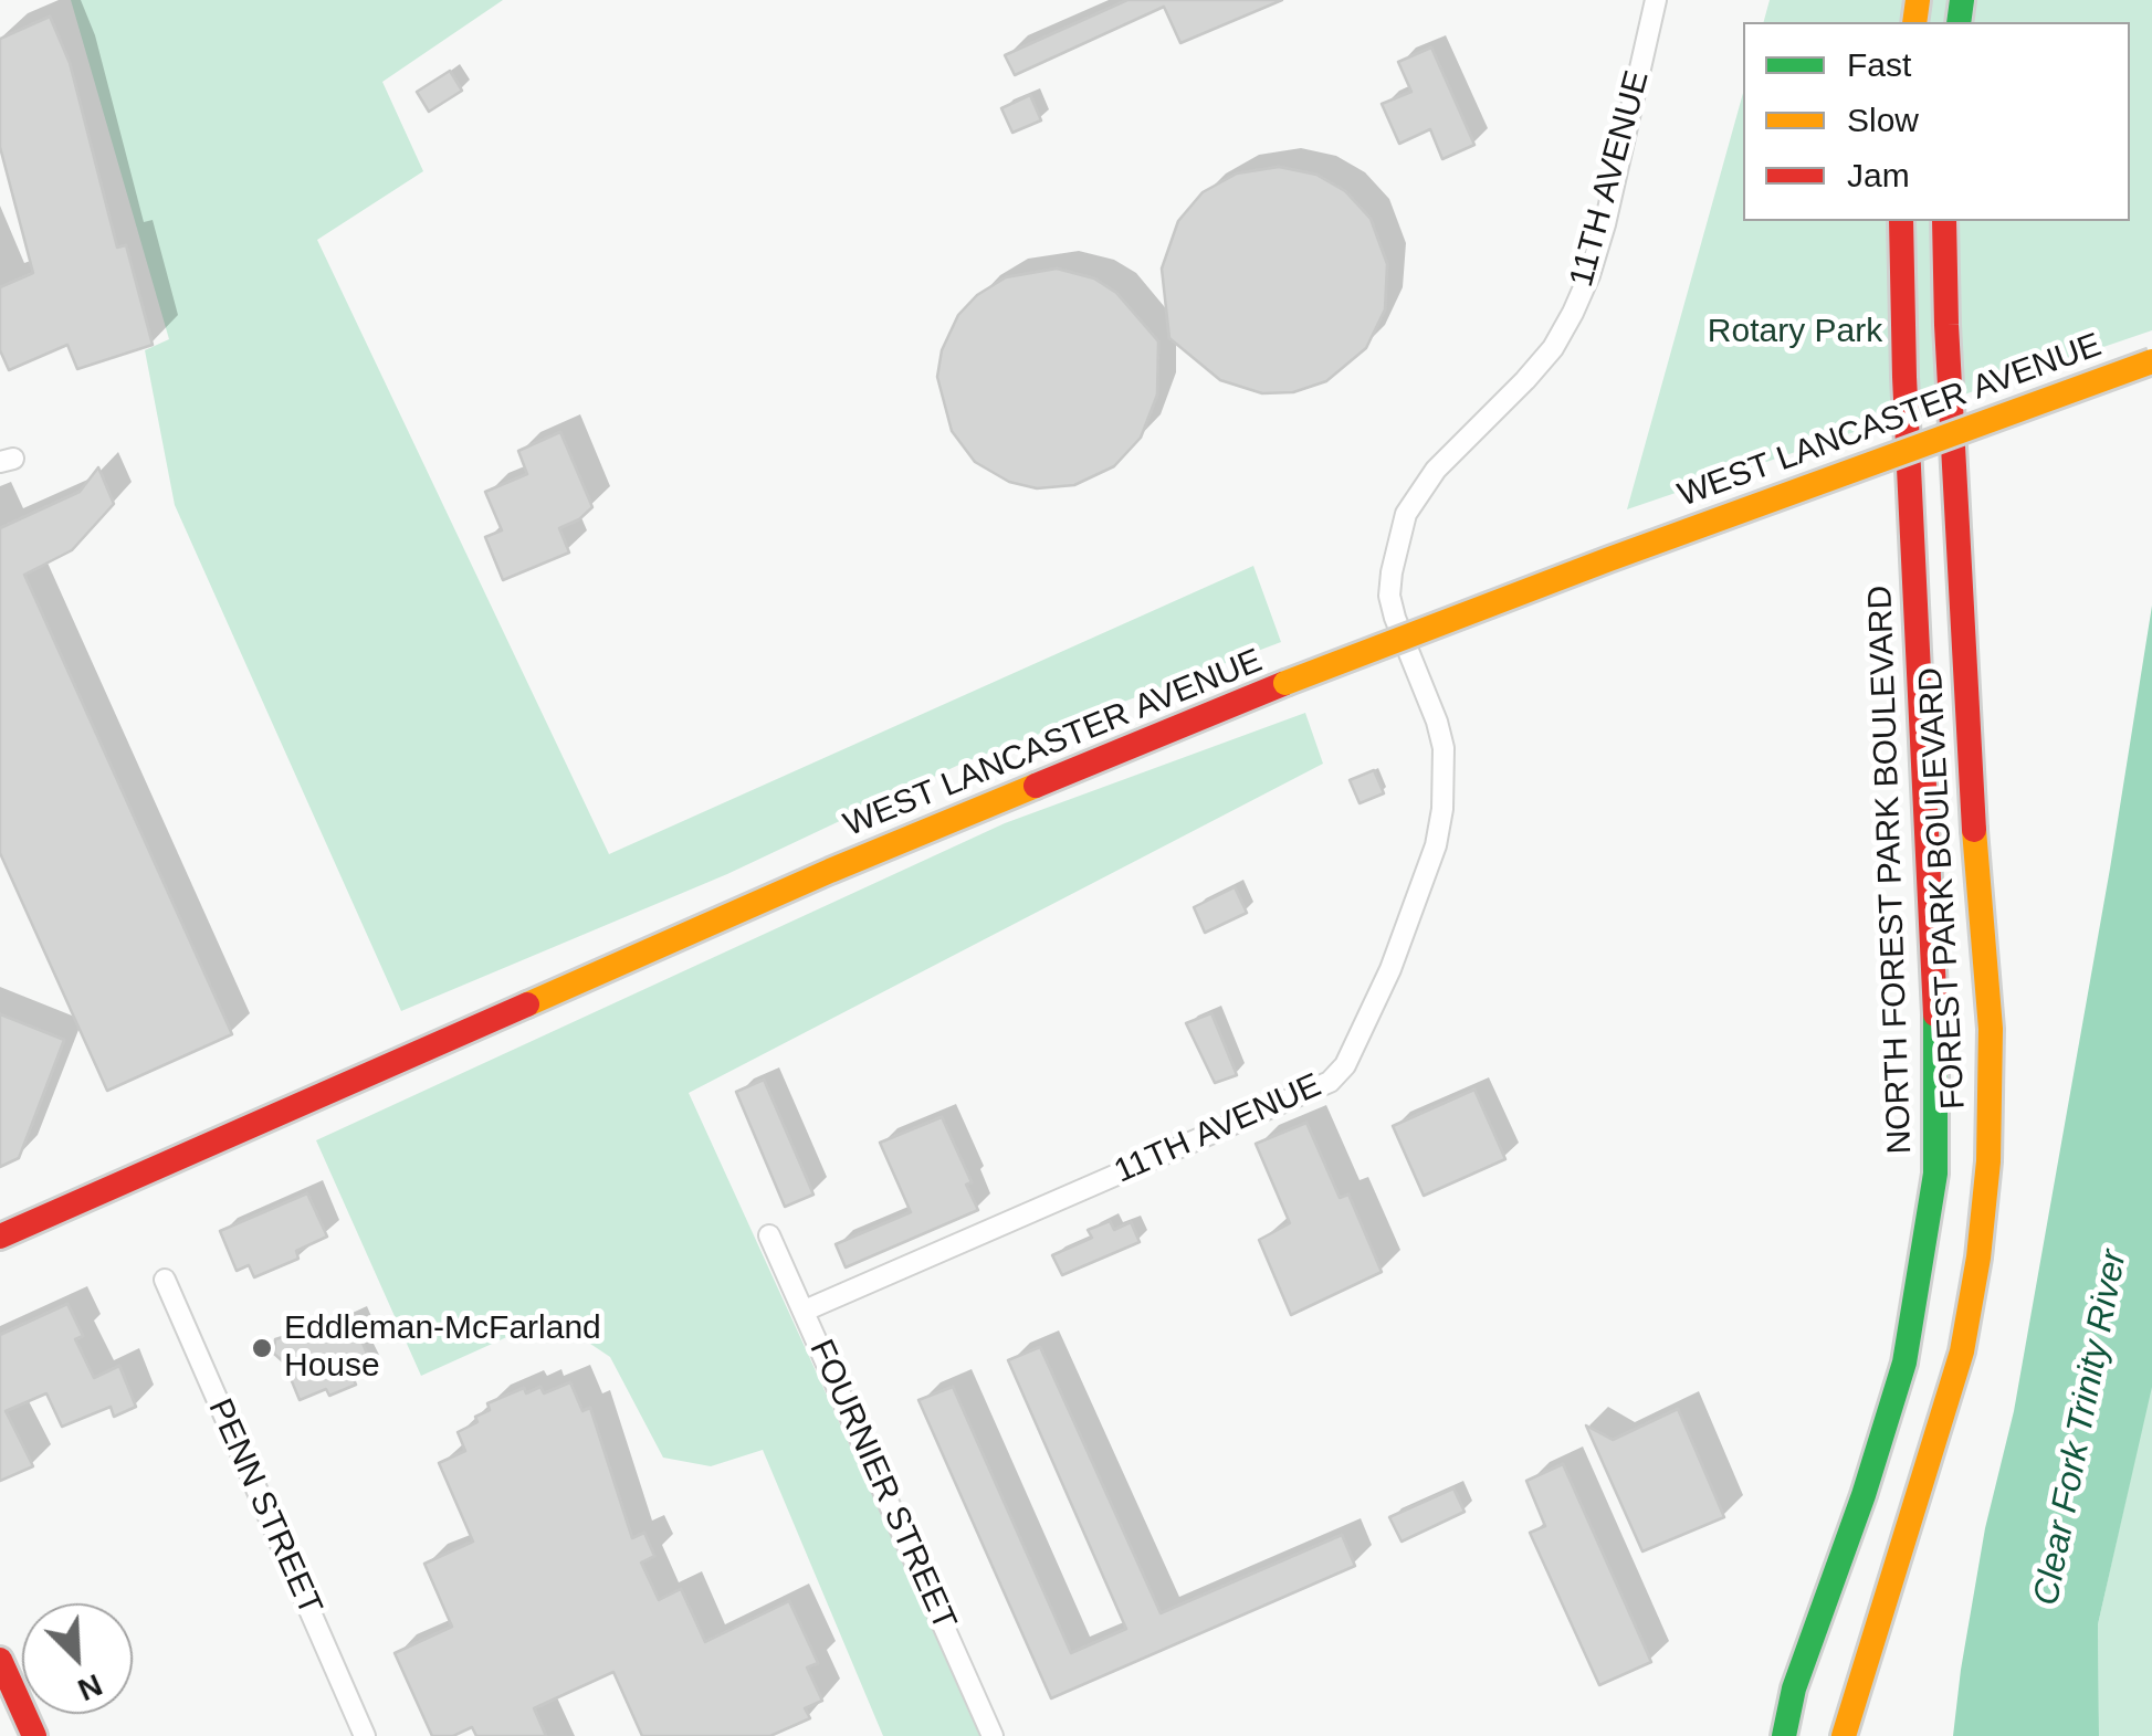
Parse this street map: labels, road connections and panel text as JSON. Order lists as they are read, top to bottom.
{
  "streets": {
    "main road": ["WEST LANCASTER AVENUE", "NORTH FOREST PARK BOULEVARD", "FOREST PARK BOULEVARD"],
    "street": ["11TH AVENUE", "FOURNIER STREET", "PENN STREET"]
  },
  "crossings": [
    ["11TH AVENUE", "FOURNIER STREET"]
  ],
  "water": ["Clear Fork Trinity River"],
  "parks": ["Rotary Park"],
  "places": ["Eddleman-McFarland House"],
  "legend": ["Fast", "Slow", "Jam"],
  "north": "bottom right"
}
